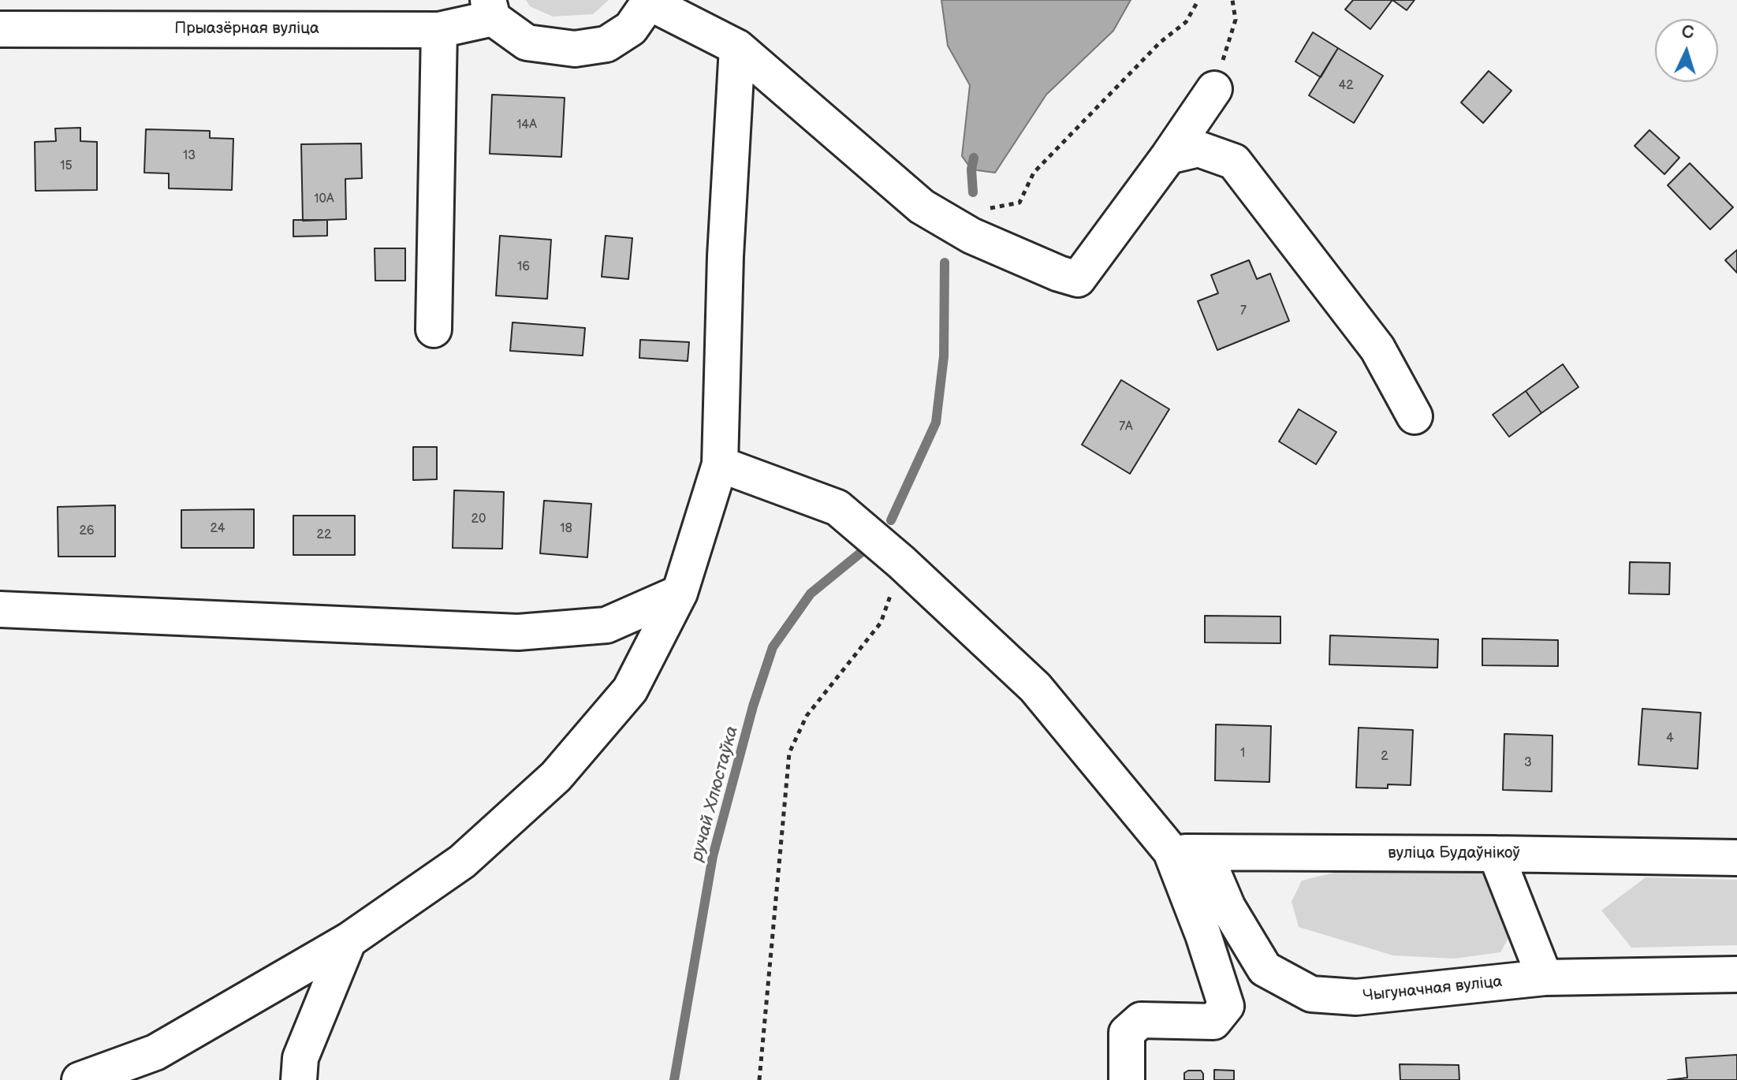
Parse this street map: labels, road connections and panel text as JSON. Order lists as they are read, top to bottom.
{
  "streets": {
    "street": ["Прыазёрная вуліца", "вуліца Будаўнікоў", "Чыгуначная вуліца"]
  },
  "crossings": [
    ["вуліца Будаўнікоў", "Чыгуначная вуліца"]
  ],
  "water": ["ручай Хлюстаўка"],
  "house_numbers": [
    "42",
    "14А",
    "13",
    "15",
    "10А",
    "16",
    "7",
    "7А",
    "20",
    "24",
    "18",
    "26",
    "22",
    "4",
    "1",
    "2",
    "3"
  ],
  "north": "top"
}
